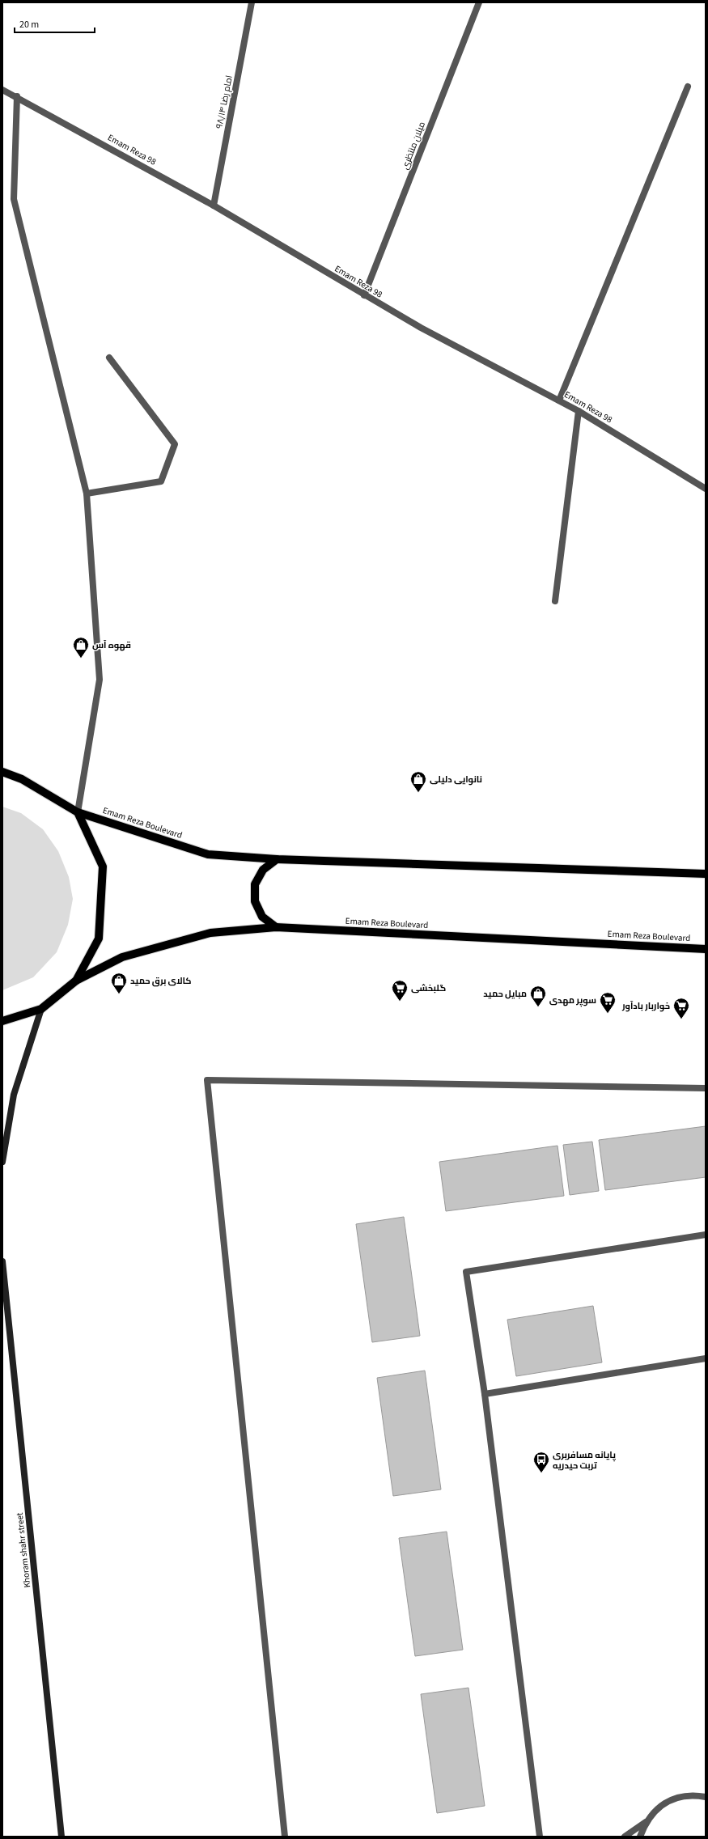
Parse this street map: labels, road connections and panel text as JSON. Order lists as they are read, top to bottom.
{
  "streets": {
    "main road": ["Emam Reza Boulevard", "Khoram shahr street"],
    "street": ["امام رضا ٩٨/١۴", "میلان منتظری", "Emam Reza 98"]
  },
  "crossings": [
    ["امام رضا ٩٨/١۴", "Emam Reza 98"],
    ["میلان منتظری", "Emam Reza 98"]
  ],
  "places": {
    "shop": [
      "قهوه آس",
      "نانوایی دلیلی",
      "کالای برق حمید",
      "مبایل حمید"
    ],
    "supermarket": ["گلبخشی", "سوپر مهدی", "خواربار بادآور"],
    "bus stop": ["پایانه مسافربری تربت حیدریه"]
  },
  "scale_bar": "20 m"
}
